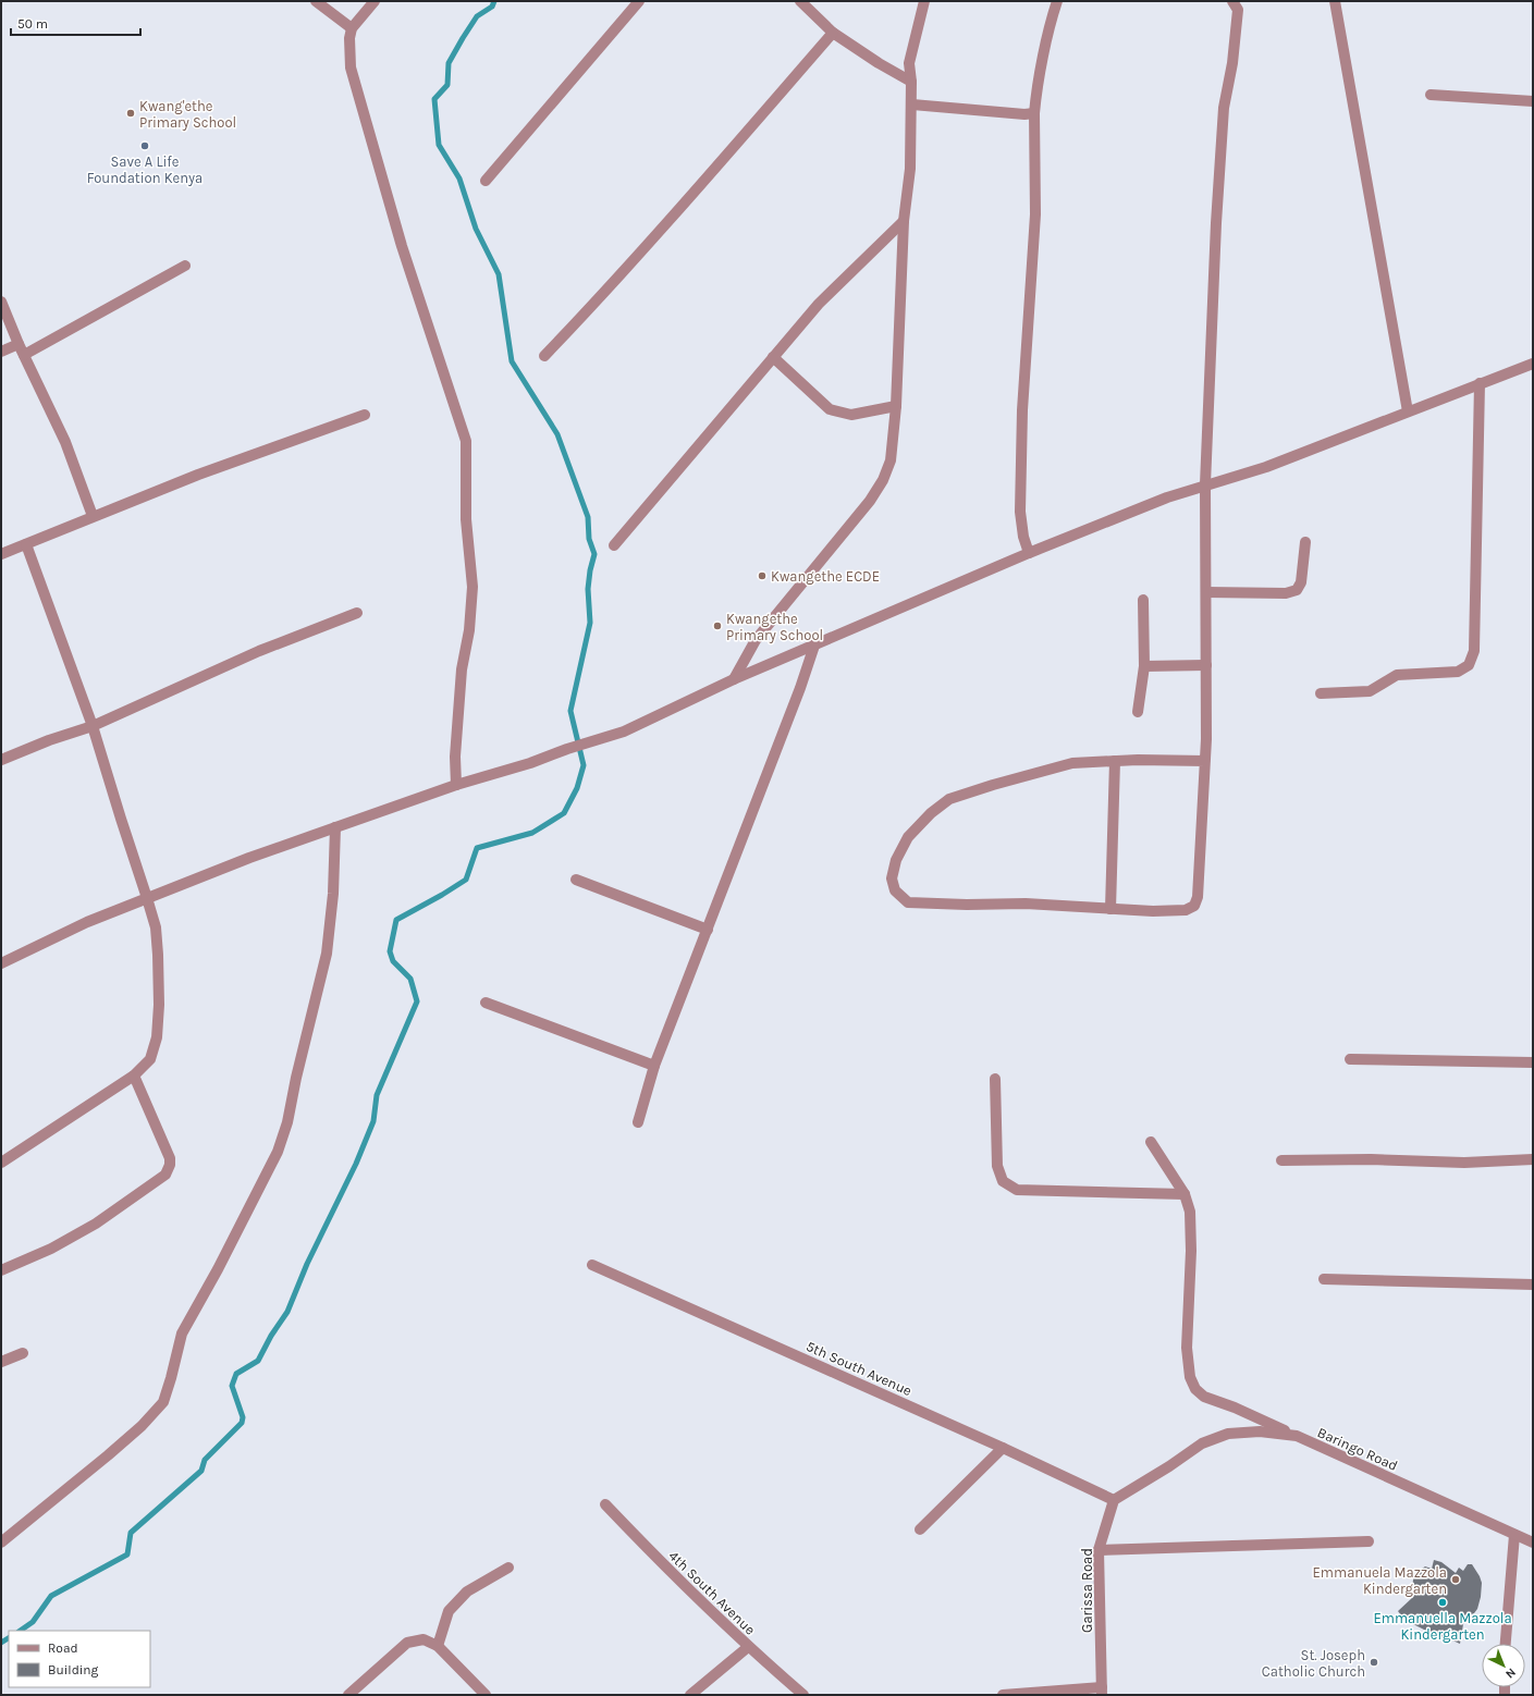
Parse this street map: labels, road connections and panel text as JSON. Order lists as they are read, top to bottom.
{
  "streets": {
    "street": [
      "5th South Avenue",
      "Baringo Road",
      "Garissa Road",
      "4th South Avenue"
    ]
  },
  "crossings": [
    ["5th South Avenue", "Baringo Road"],
    ["5th South Avenue", "Garissa Road"],
    ["Baringo Road", "Garissa Road"]
  ],
  "places": [
    "Kwang'ethe Primary School",
    "Save A Life Foundation Kenya",
    "Kwangethe ECDE",
    "Kwangethe Primary School",
    "Emmanuela Mazzola Kindergarten",
    "Emmanuella Mazzola Kindergarten",
    "St. Joseph Catholic Church"
  ],
  "legend": ["Road", "Building"],
  "scale_bar": "50 m",
  "north": "bottom right"
}
